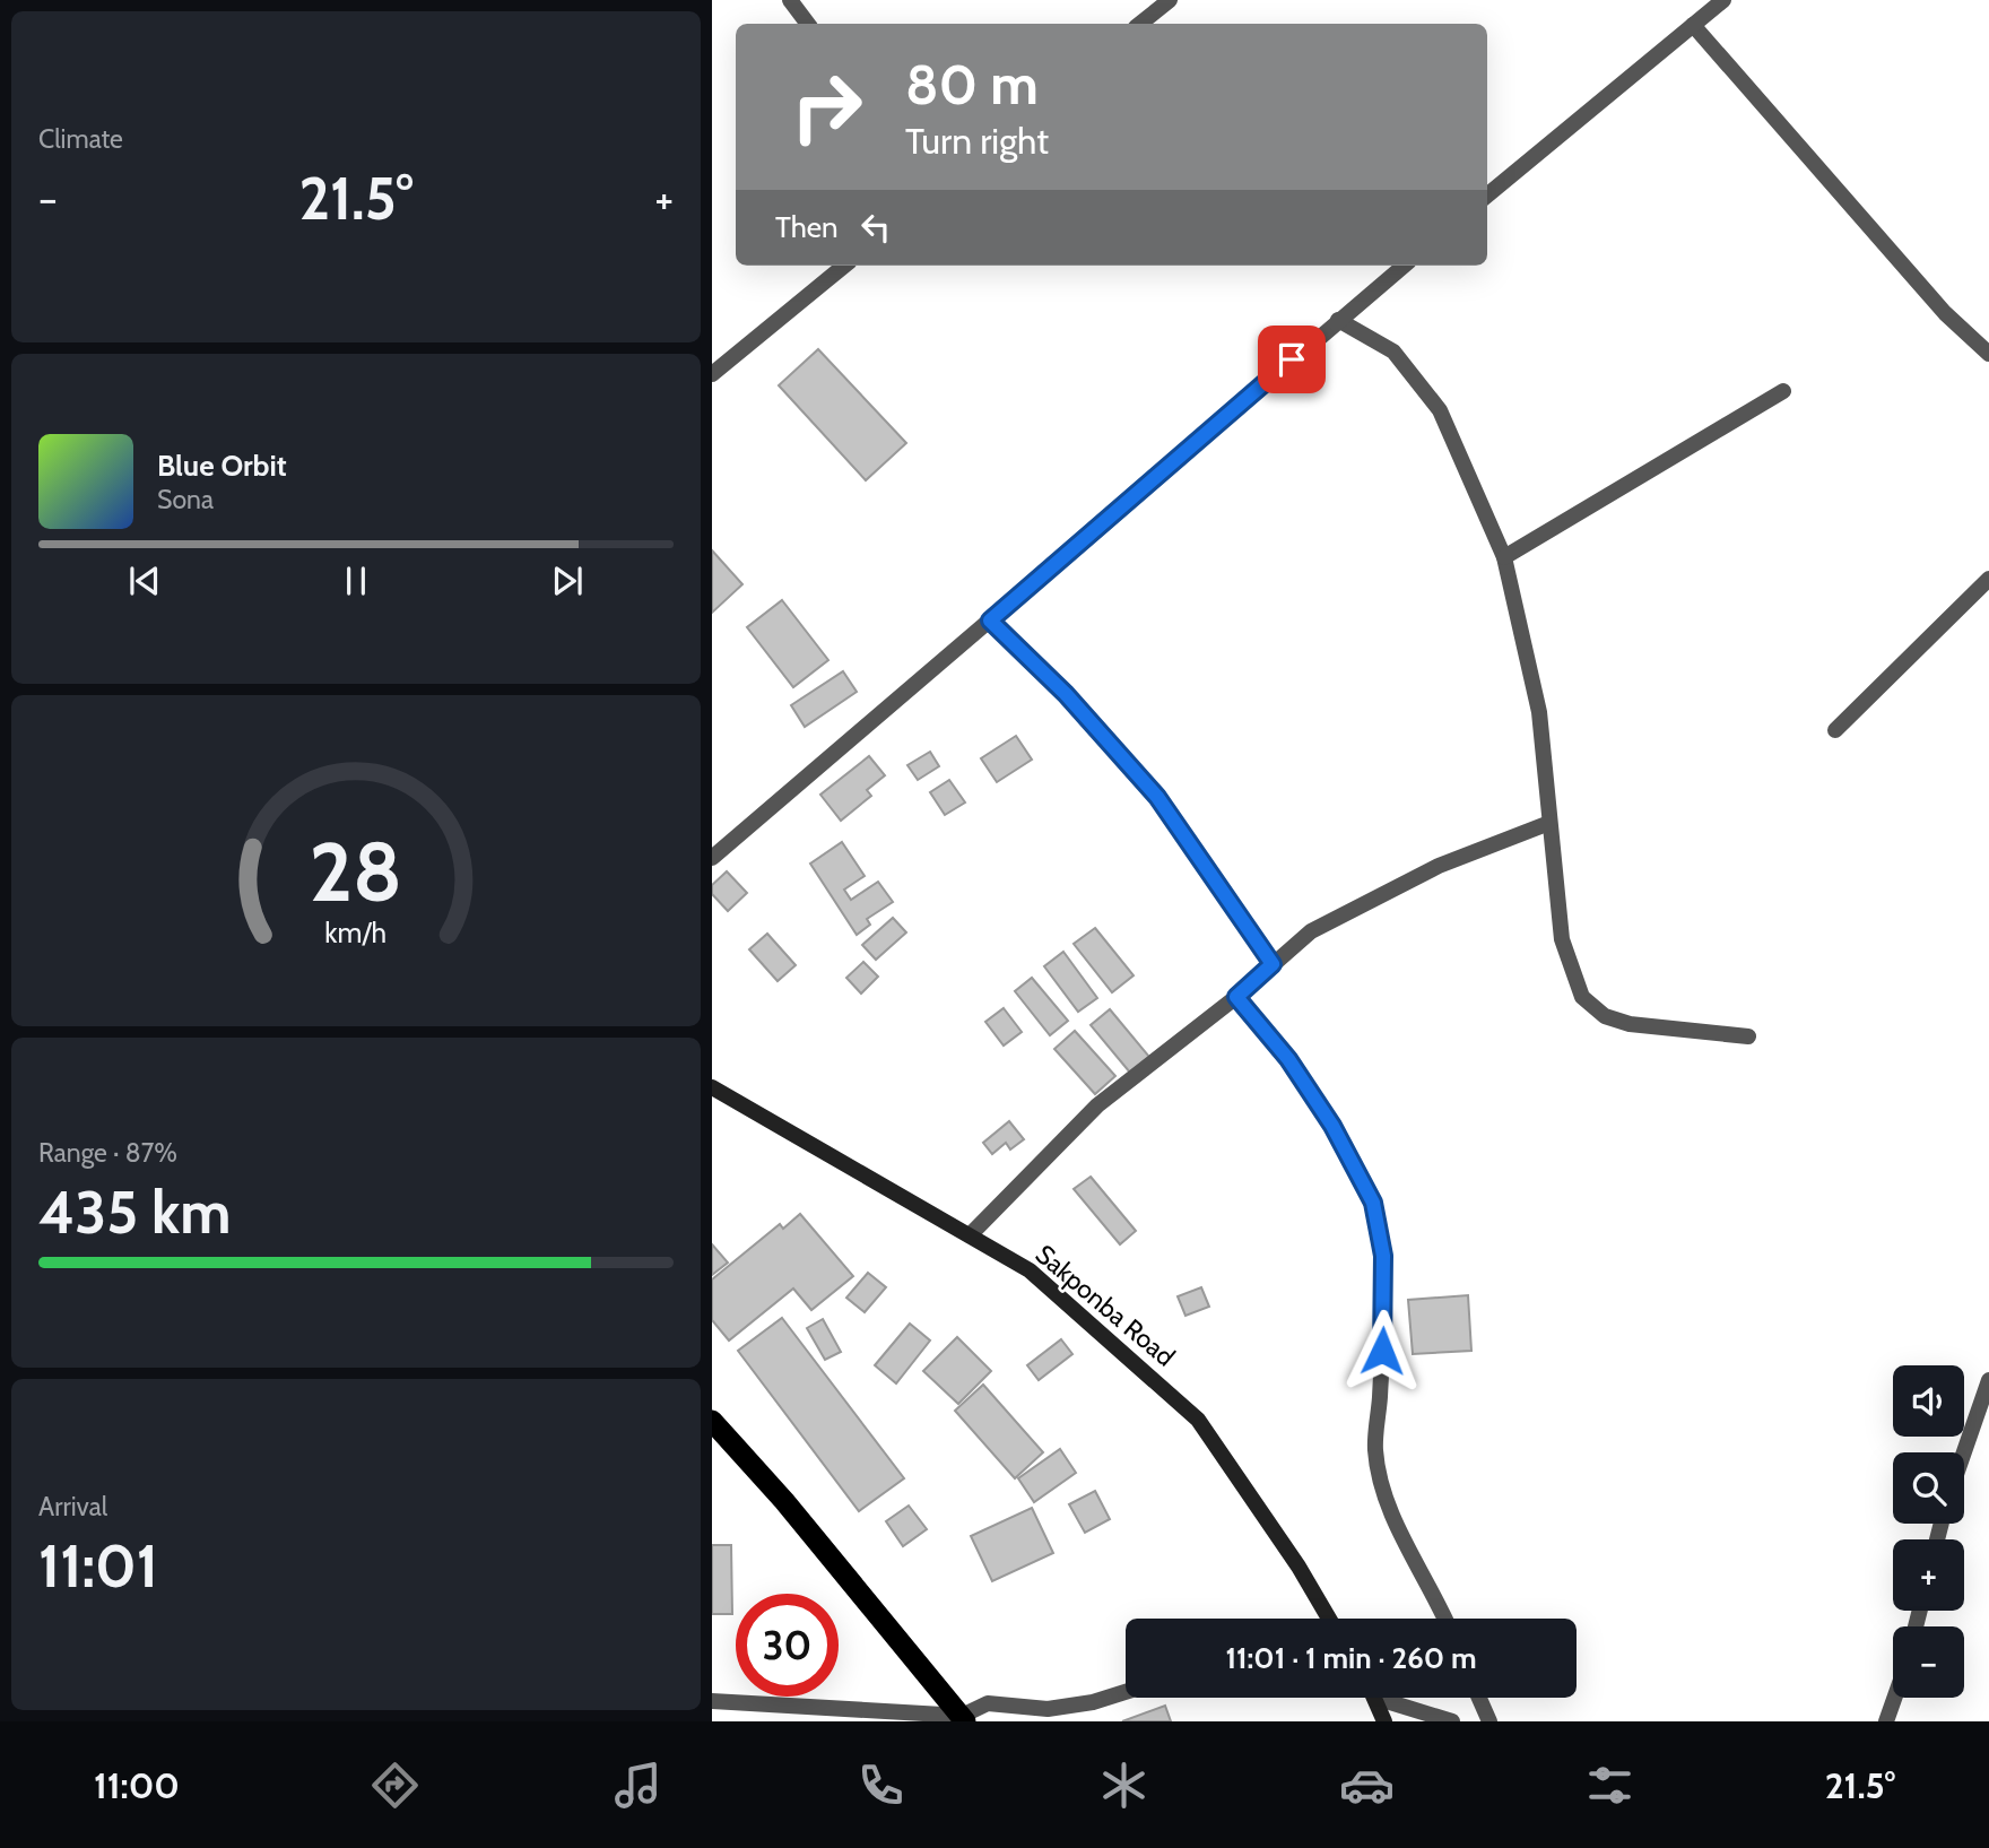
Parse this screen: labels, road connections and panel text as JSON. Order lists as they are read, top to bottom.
{
  "streets": {
    "main road": ["Sakponba Road"]
  },
  "page": {
    "tile": [
      "Climate",
      ["Range · 87%", "435 km"],
      ["Arrival", "11:01"]
    ],
    "turn": ["80 m", "Turn right"],
    "heat": ["−", "21.5°", "+"],
    "then": "Then",
    "song": ["Blue Orbit", "Sona"],
    "map_buttons": ["+", "−"],
    "limit": "30",
    "trip": "11:01 · 1 min · 260 m",
    "tabs": ["11:00", "21.5°"],
    "gauge": ["28", "km/h"]
  }
}
